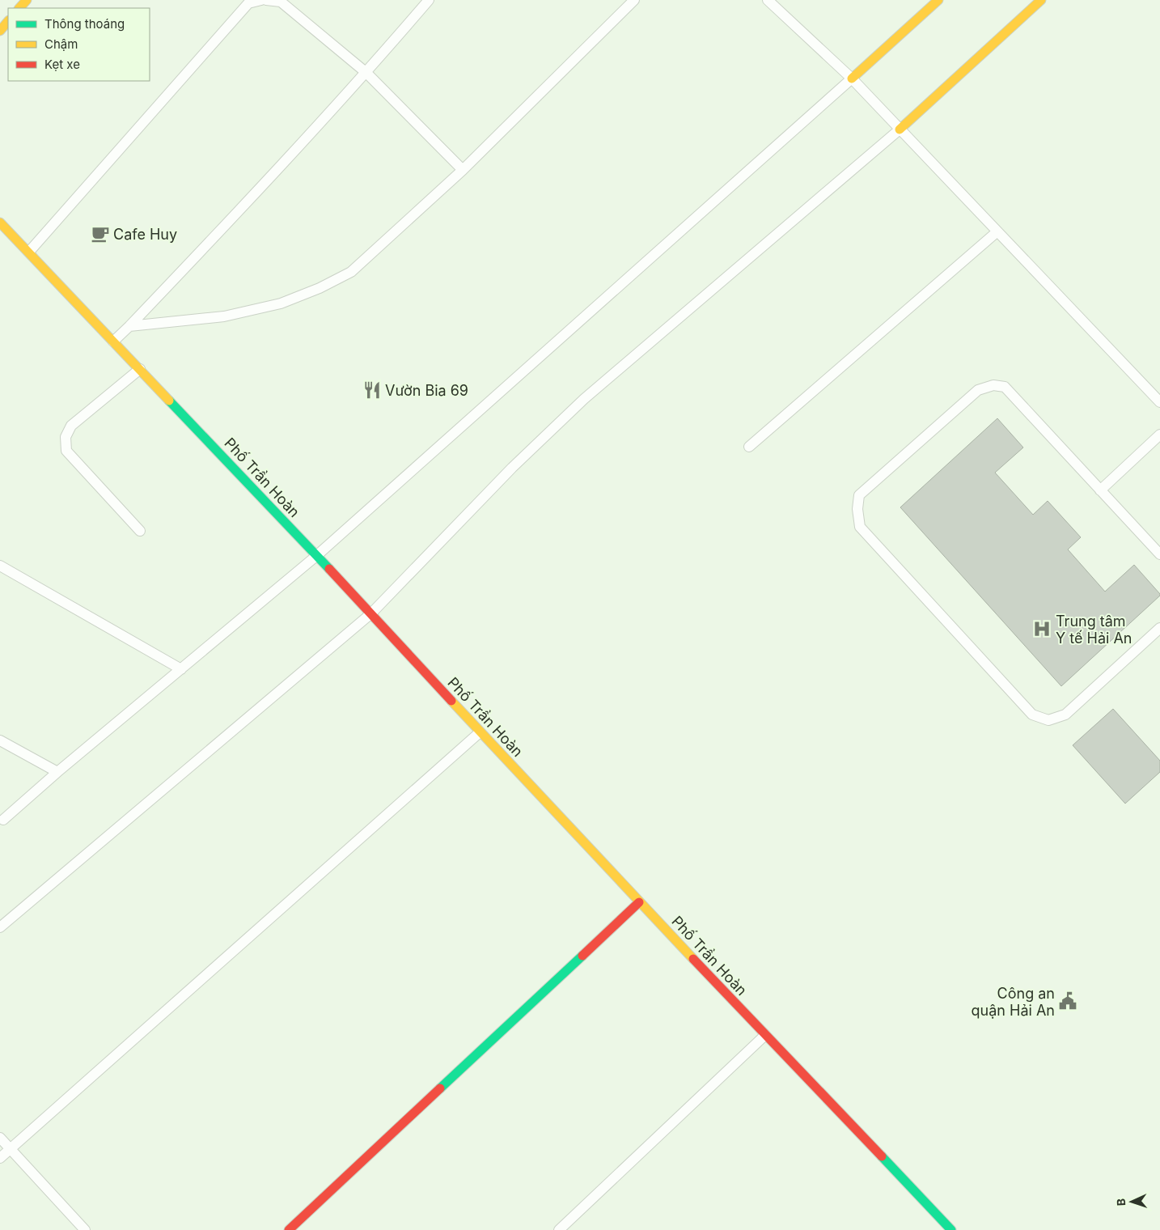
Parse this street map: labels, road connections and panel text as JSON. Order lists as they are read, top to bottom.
{
  "streets": {
    "street": ["Phố Trần Hoàn"]
  },
  "places": {
    "cafe": ["Cafe Huy"],
    "restaurant": ["Vườn Bia 69"],
    "hospital": ["Trung tâm Y tế Hải An"],
    "public building": ["Công an quận Hải An"]
  },
  "legend": ["Thông thoáng", "Chậm", "Kẹt xe"],
  "north": "left"
}
